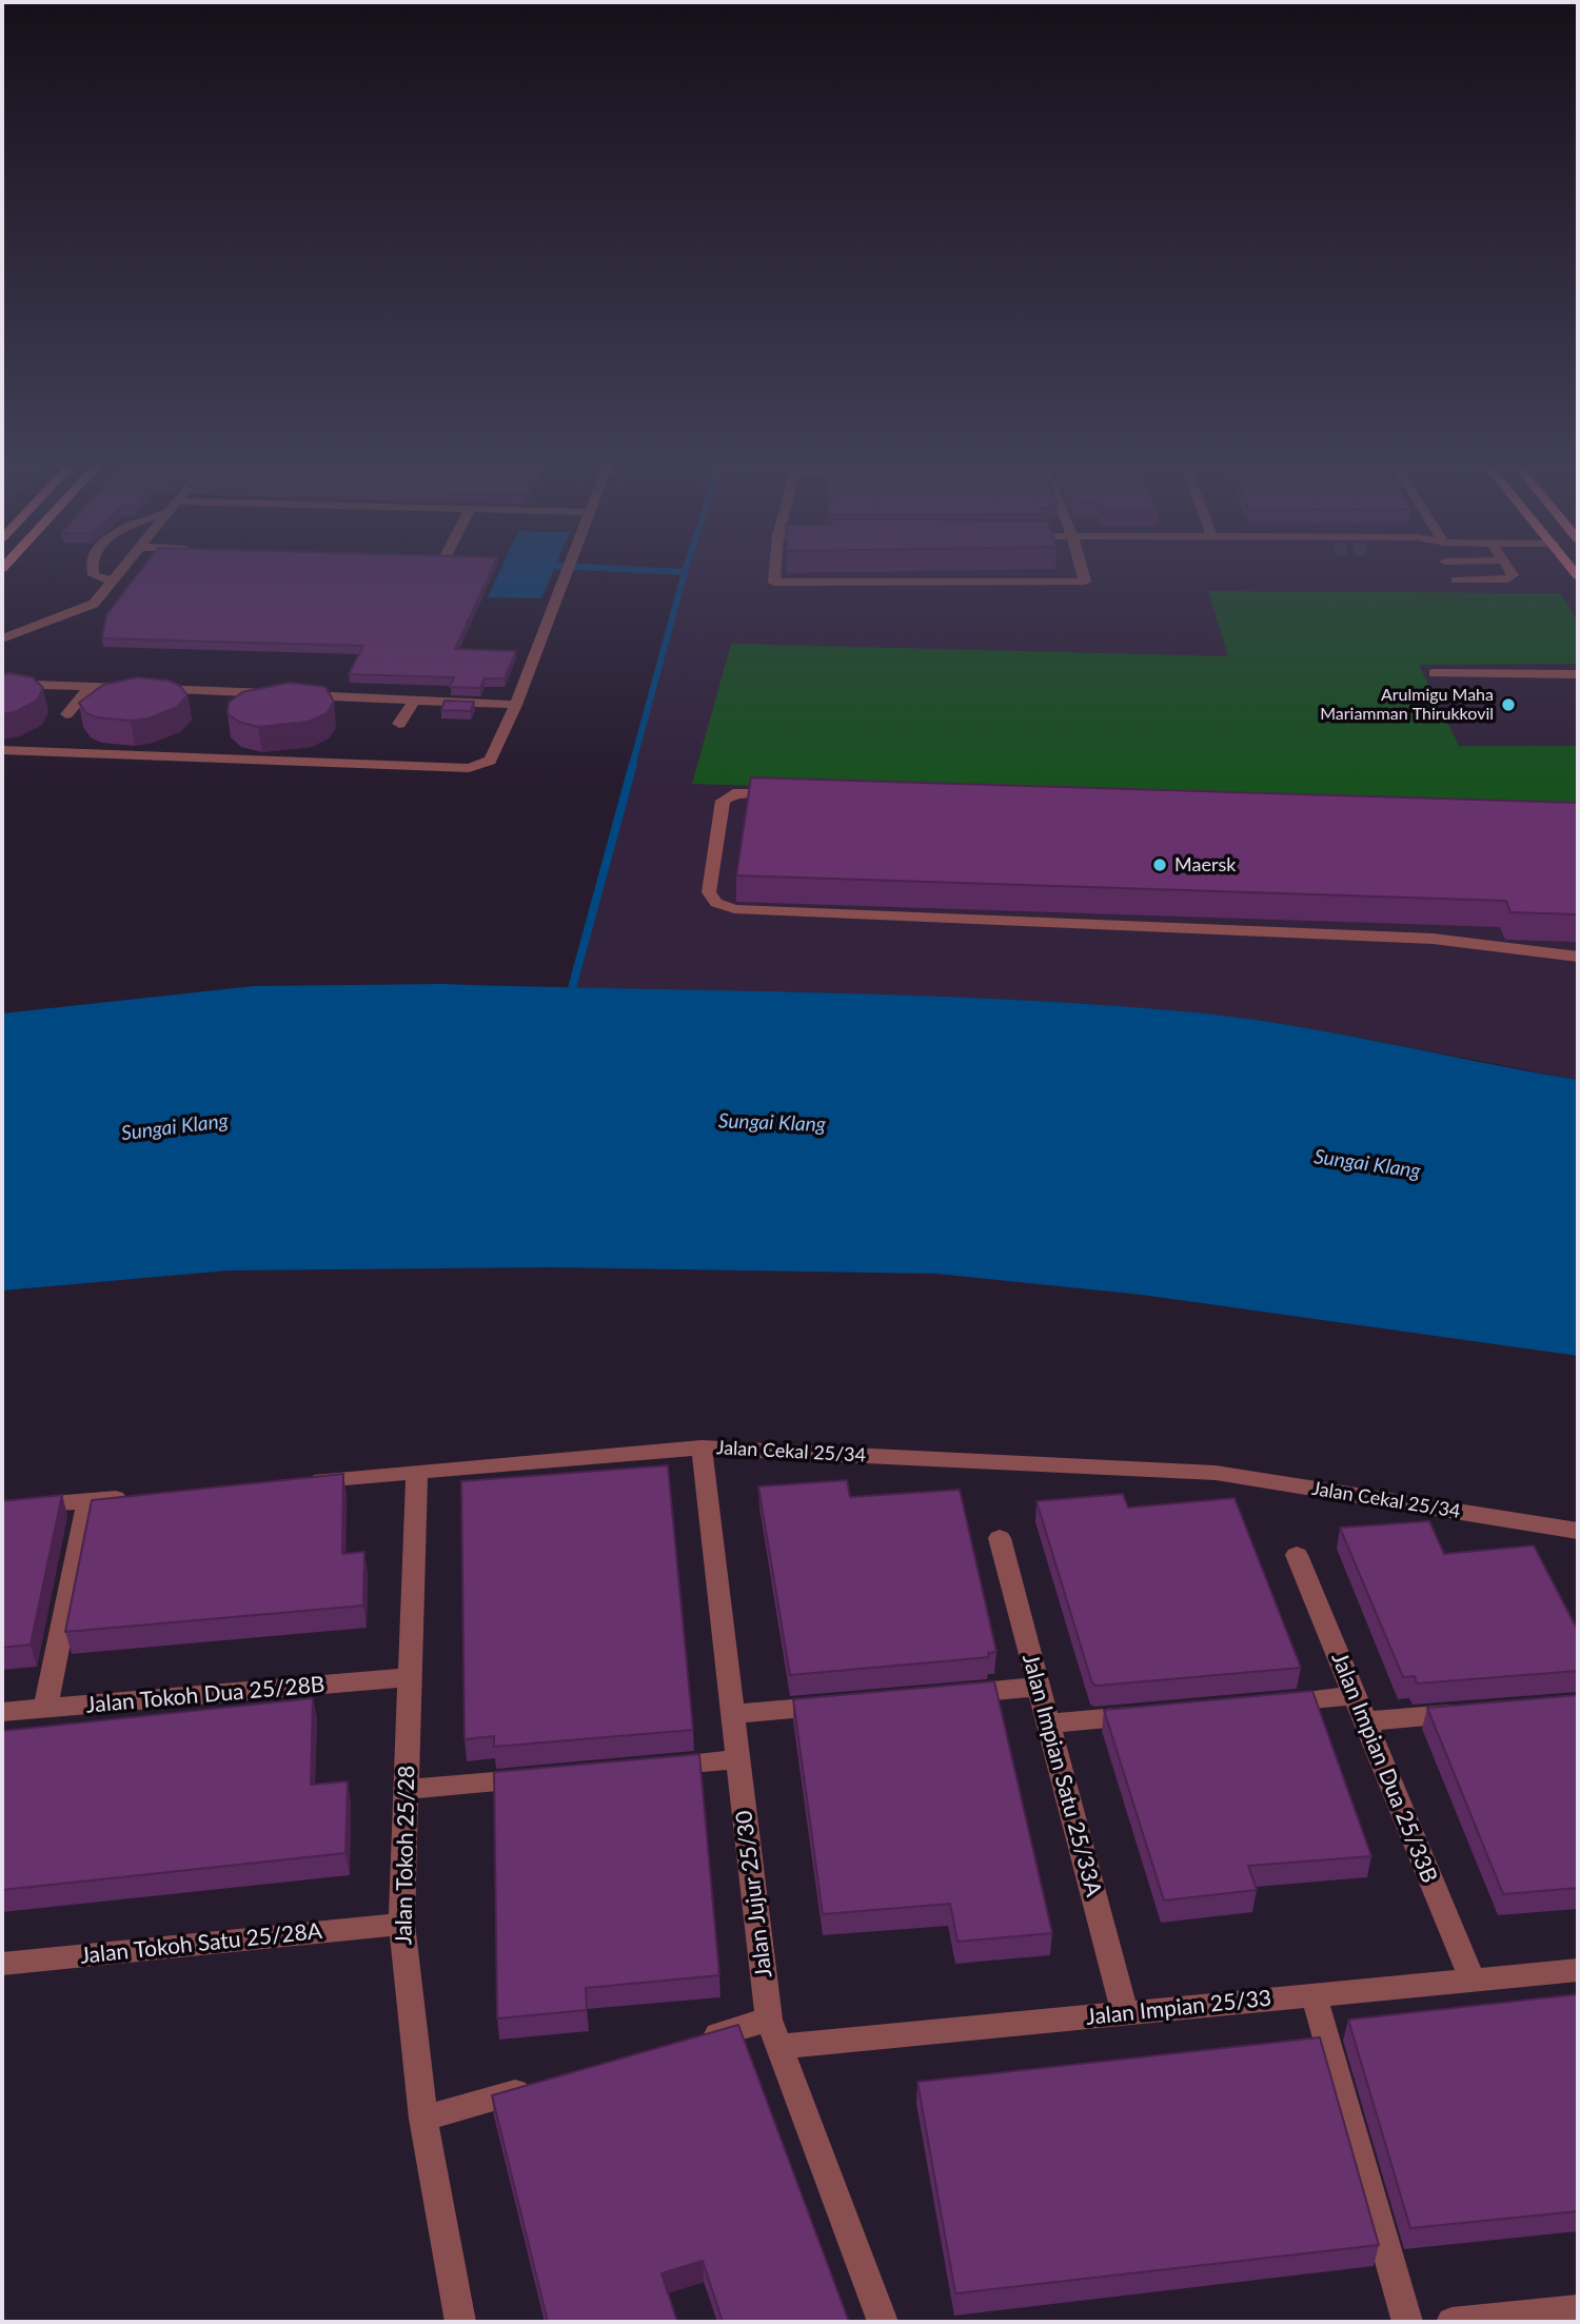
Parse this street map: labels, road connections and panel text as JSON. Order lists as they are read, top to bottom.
{
  "streets": {
    "street": [
      "Jalan Cekal 25/34",
      "Jalan Tokoh Dua 25/28B",
      "Jalan Impian Dua 25/33B",
      "Jalan Impian Satu 25/33A",
      "Jalan Tokoh 25/28",
      "Jalan Jujur 25/30",
      "Jalan Tokoh Satu 25/28A",
      "Jalan Impian 25/33"
    ]
  },
  "crossings": [
    ["Jalan Cekal 25/34", "Jalan Tokoh 25/28"],
    ["Jalan Cekal 25/34", "Jalan Jujur 25/30"],
    ["Jalan Tokoh Dua 25/28B", "Jalan Tokoh 25/28"],
    ["Jalan Impian Dua 25/33B", "Jalan Impian 25/33"],
    ["Jalan Impian Satu 25/33A", "Jalan Impian 25/33"],
    ["Jalan Tokoh 25/28", "Jalan Tokoh Satu 25/28A"],
    ["Jalan Jujur 25/30", "Jalan Impian 25/33"]
  ],
  "water": ["Sungai Klang"],
  "places": ["Arulmigu Maha Mariamman Thirukkovil", "Maersk"]
}
